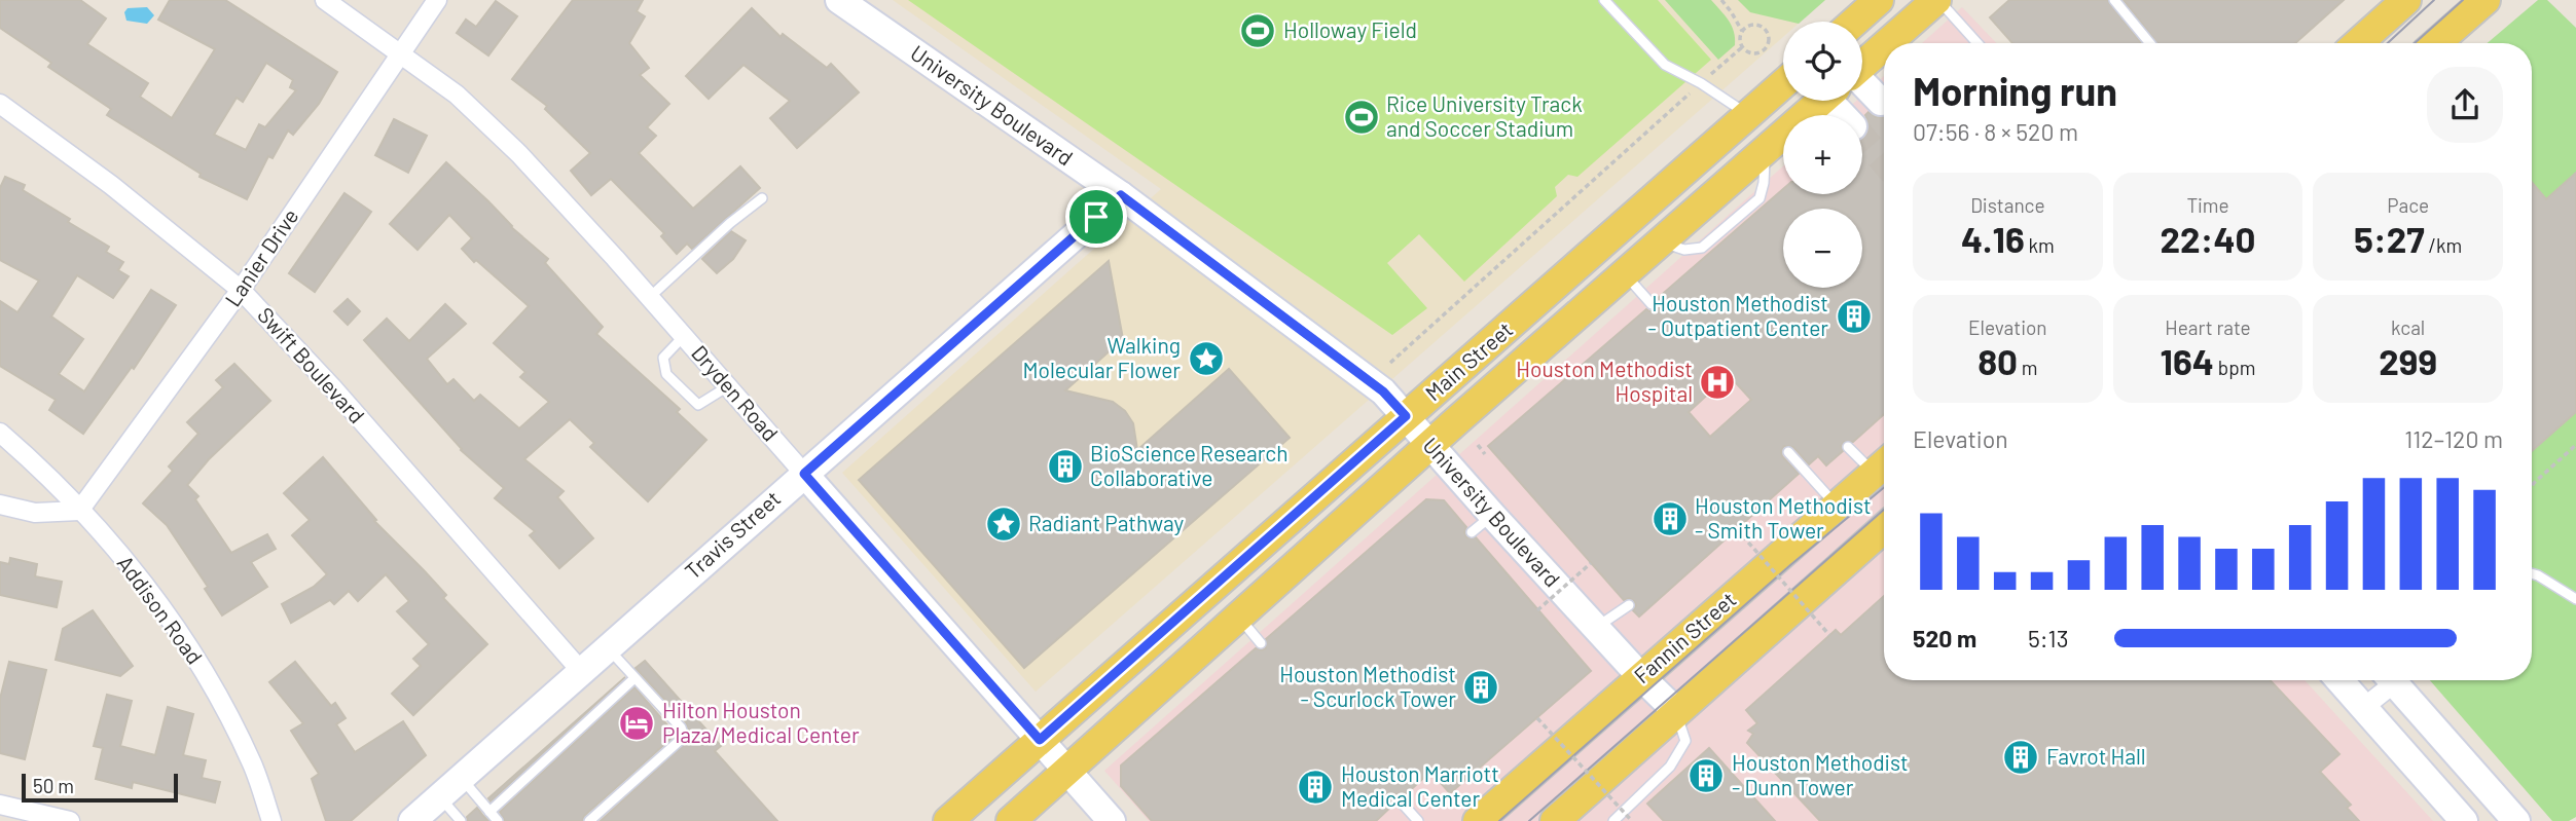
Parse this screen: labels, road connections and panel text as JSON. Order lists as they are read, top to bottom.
{
  "streets": {
    "main road": ["Main Street", "Fannin Street"],
    "street": [
      "University Boulevard",
      "Lanier Drive",
      "Swift Boulevard",
      "Dryden Road",
      "Travis Street",
      "Addison Road"
    ]
  },
  "crossings": [
    ["University Boulevard", "Main Street"],
    ["University Boulevard", "Travis Street"],
    ["University Boulevard", "Fannin Street"],
    ["Lanier Drive", "Swift Boulevard"],
    ["Lanier Drive", "Dryden Road"],
    ["Lanier Drive", "Addison Road"],
    ["Main Street", "Dryden Road"],
    ["Swift Boulevard", "Travis Street"],
    ["Dryden Road", "Travis Street"]
  ],
  "places": {
    "sports": ["Holloway Field", "Rice University Track and Soccer Stadium"],
    "building": [
      "Houston Methodist - Outpatient Center",
      "BioScience Research Collaborative",
      "Houston Methodist - Smith Tower",
      "Houston Methodist - Scurlock Tower",
      "Favrot Hall",
      "Houston Methodist - Dunn Tower",
      "Houston Marriott Medical Center"
    ],
    "place": ["Walking Molecular Flower", "Radiant Pathway"],
    "hospital": ["Houston Methodist Hospital"],
    "hotel": ["Hilton Houston Plaza/Medical Center"]
  },
  "scale_bar": "50 m",
  "page": {
    "map_buttons": ["+", "−"],
    "heading": ["Morning run", "07:56 · 8 × 520 m"],
    "stats": [
      ["Distance", "4.16 km"],
      ["Time", "22:40"],
      ["Pace", "5:27 /km"],
      ["Elevation", "80 m"],
      ["Heart rate", "164 bpm"],
      ["kcal", "299"]
    ],
    "chart": ["Elevation", "112–120 m"],
    "list": [
      {
        "name": "520 m",
        "note": "5:13"
      }
    ],
    "scale": "50 m"
  }
}
